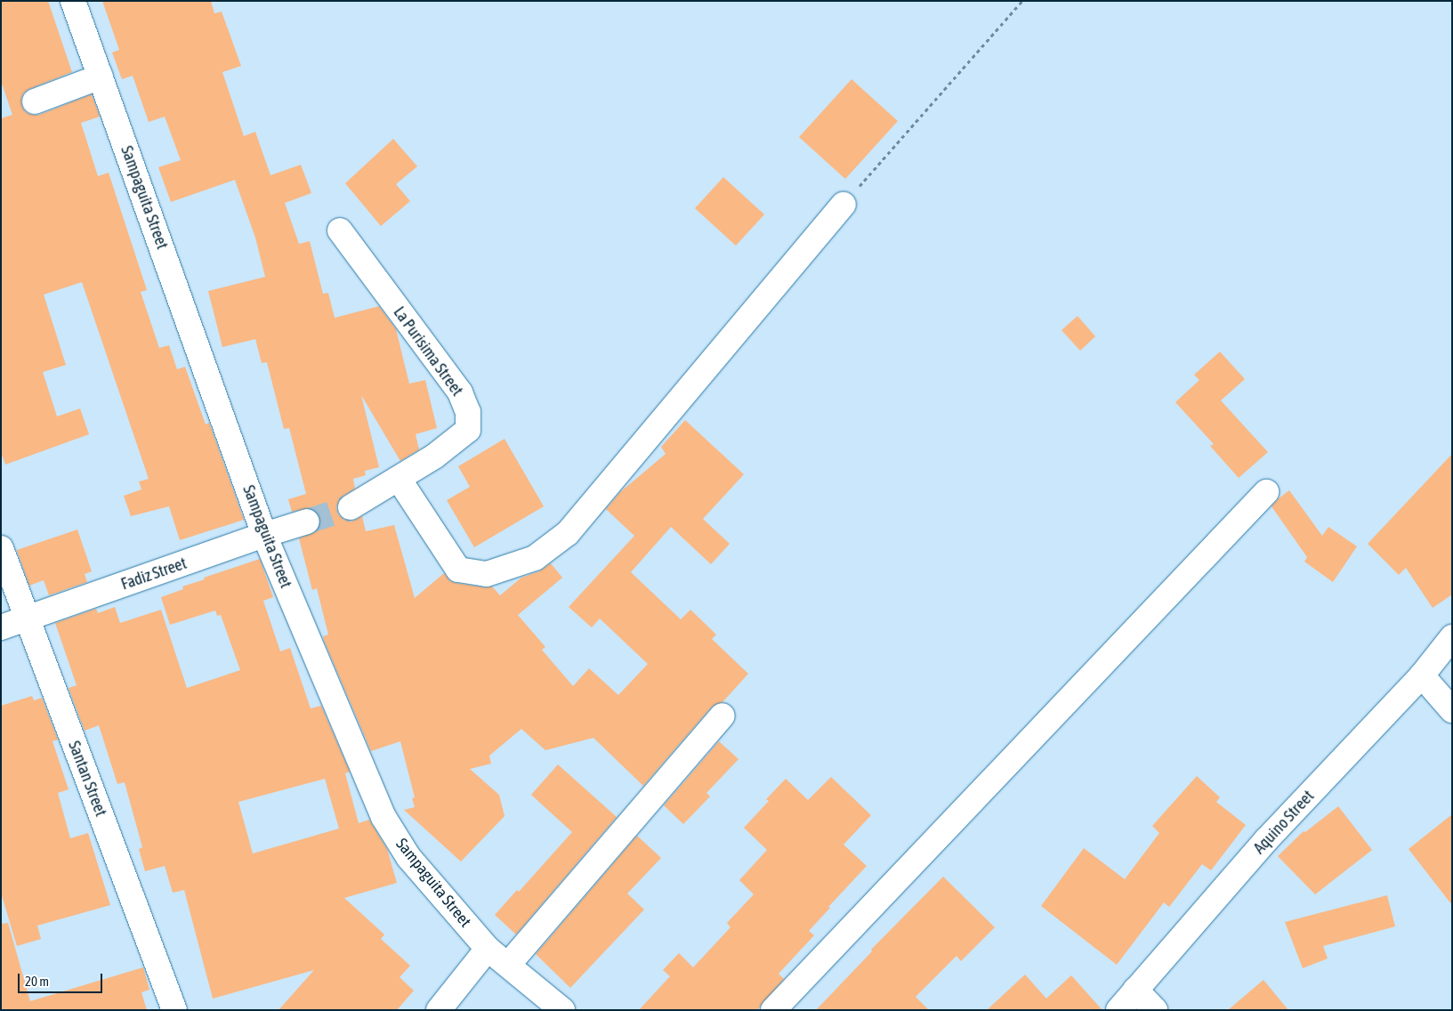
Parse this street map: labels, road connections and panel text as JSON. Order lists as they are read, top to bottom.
{
  "streets": {
    "street": [
      "Sampaguita Street",
      "La Purisima Street",
      "Fadiz Street",
      "Santan Street",
      "Aquino Street"
    ]
  },
  "crossings": [
    ["Sampaguita Street", "Fadiz Street"],
    ["Fadiz Street", "Santan Street"]
  ],
  "scale_bar": "20 m"
}
